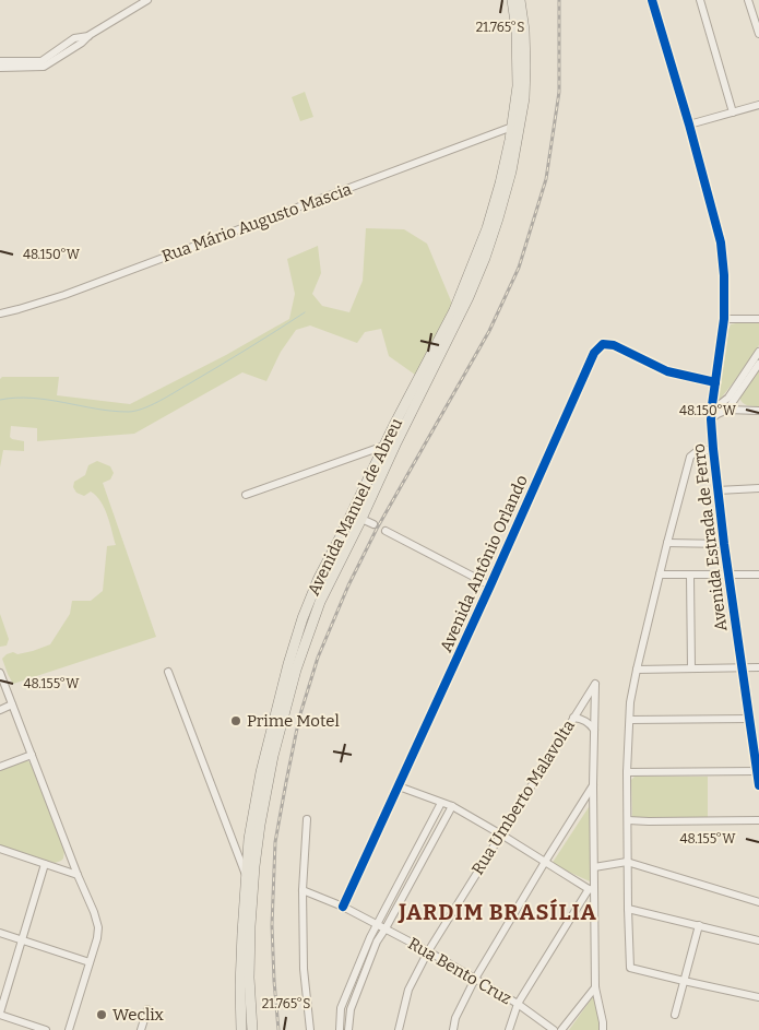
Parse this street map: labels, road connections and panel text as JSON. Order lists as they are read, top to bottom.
{
  "streets": {
    "main road": ["Avenida Manuel de Abreu"],
    "street": [
      "Rua Mário Augusto Mascia",
      "Avenida Estrada de Ferro",
      "Avenida Antônio Orlando",
      "Rua Umberto Malavolta",
      "Rua Bento Cruz"
    ]
  },
  "crossings": [
    ["Rua Mário Augusto Mascia", "Avenida Manuel de Abreu"],
    ["Avenida Estrada de Ferro", "Avenida Antônio Orlando"],
    ["Avenida Antônio Orlando", "Rua Bento Cruz"],
    ["Rua Umberto Malavolta", "Rua Bento Cruz"]
  ],
  "districts": ["JARDIM BRASÍLIA"],
  "places": ["Prime Motel", "Weclix"],
  "coordinates": ["21.765°S", "48.150°W", "48.155°W"]
}
